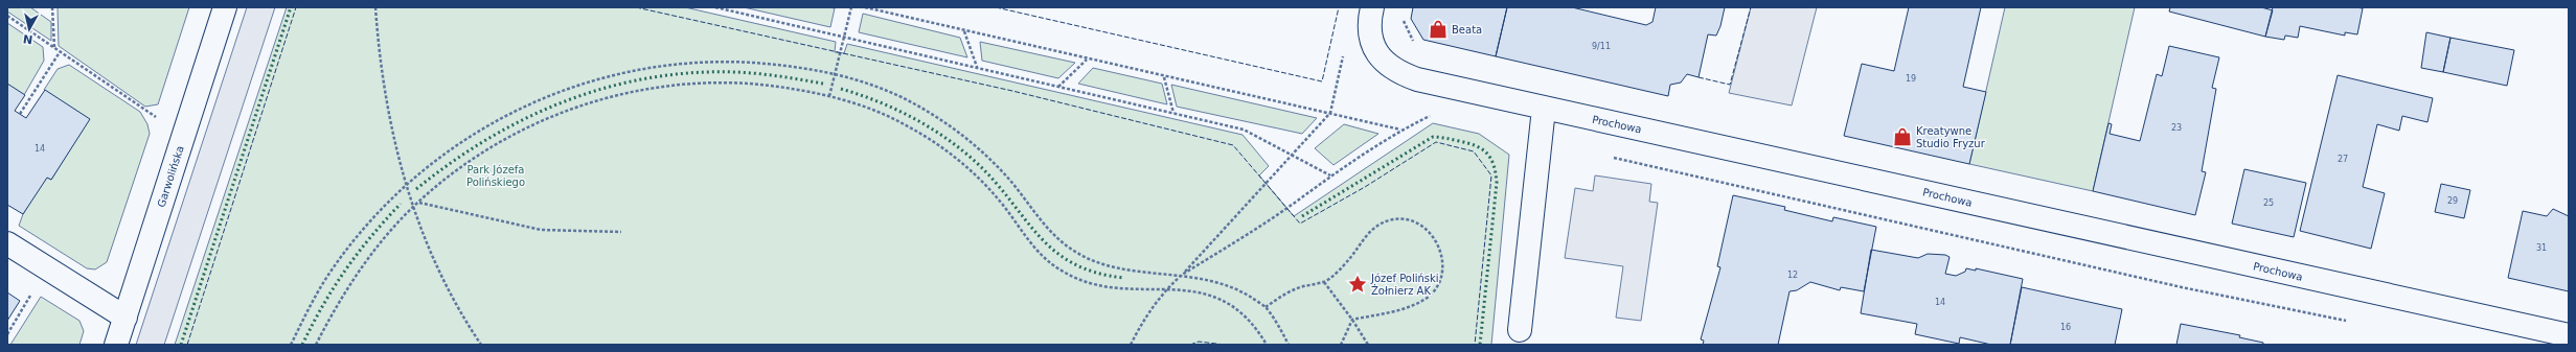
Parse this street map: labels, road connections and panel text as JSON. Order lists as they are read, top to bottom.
{
  "streets": {
    "street": ["Prochowa", "Garwolińska"]
  },
  "parks": ["Park Józefa Polińskiego"],
  "places": {
    "shop": ["Beata", "Kreatywne Studio Fryzur"],
    "place": ["Józef Poliński Żołnierz AK"]
  },
  "house_numbers": [
    "9/11",
    "19",
    "23",
    "14",
    "27",
    "29",
    "25",
    "31",
    "12",
    "14",
    "16"
  ],
  "north": "bottom"
}
